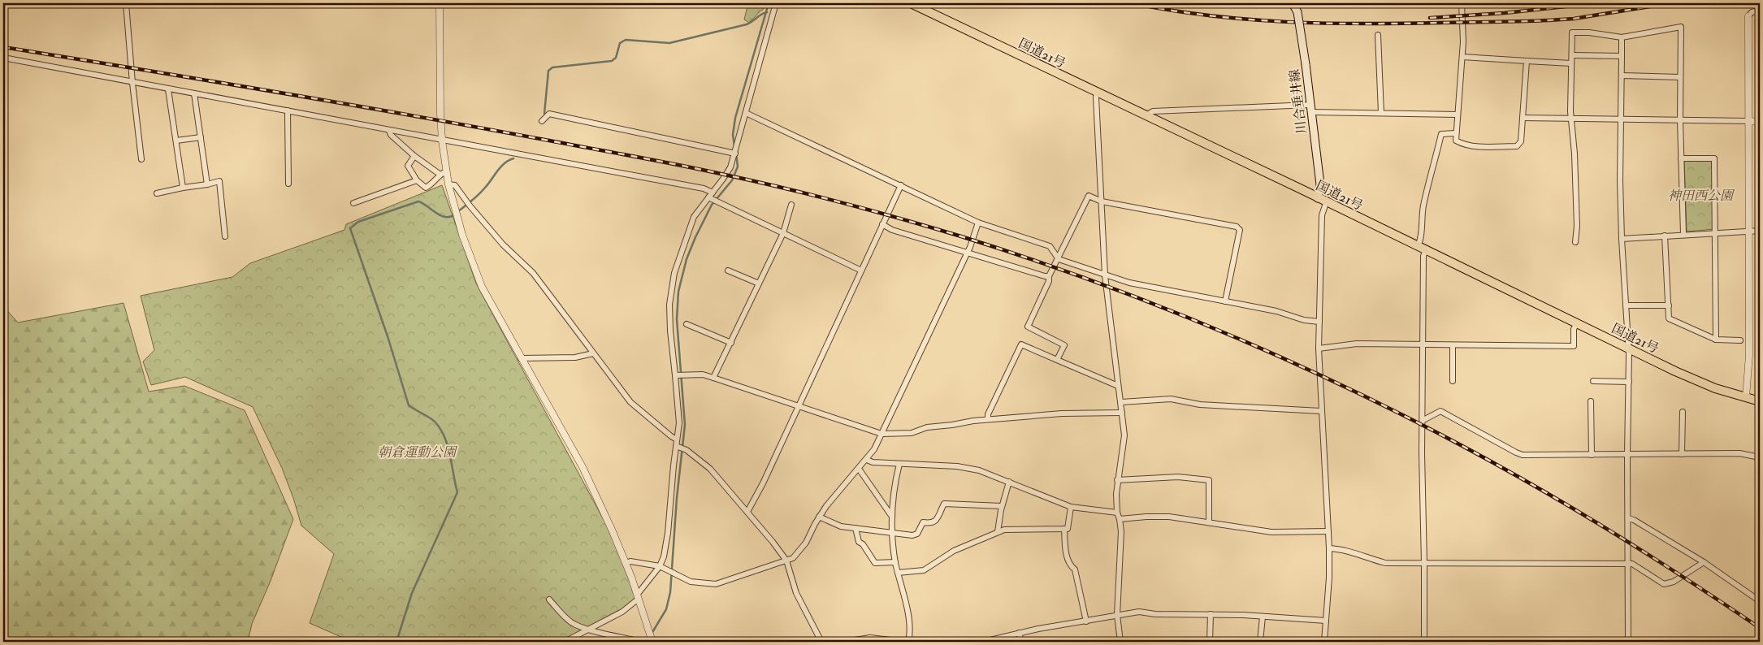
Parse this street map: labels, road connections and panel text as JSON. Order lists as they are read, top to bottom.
{
  "streets": {
    "highway": ["国道21号"],
    "main road": ["川合垂井線"]
  },
  "crossings": [
    ["国道21号", "川合垂井線"]
  ],
  "parks": ["神田西公園", "朝倉運動公園"]
}
